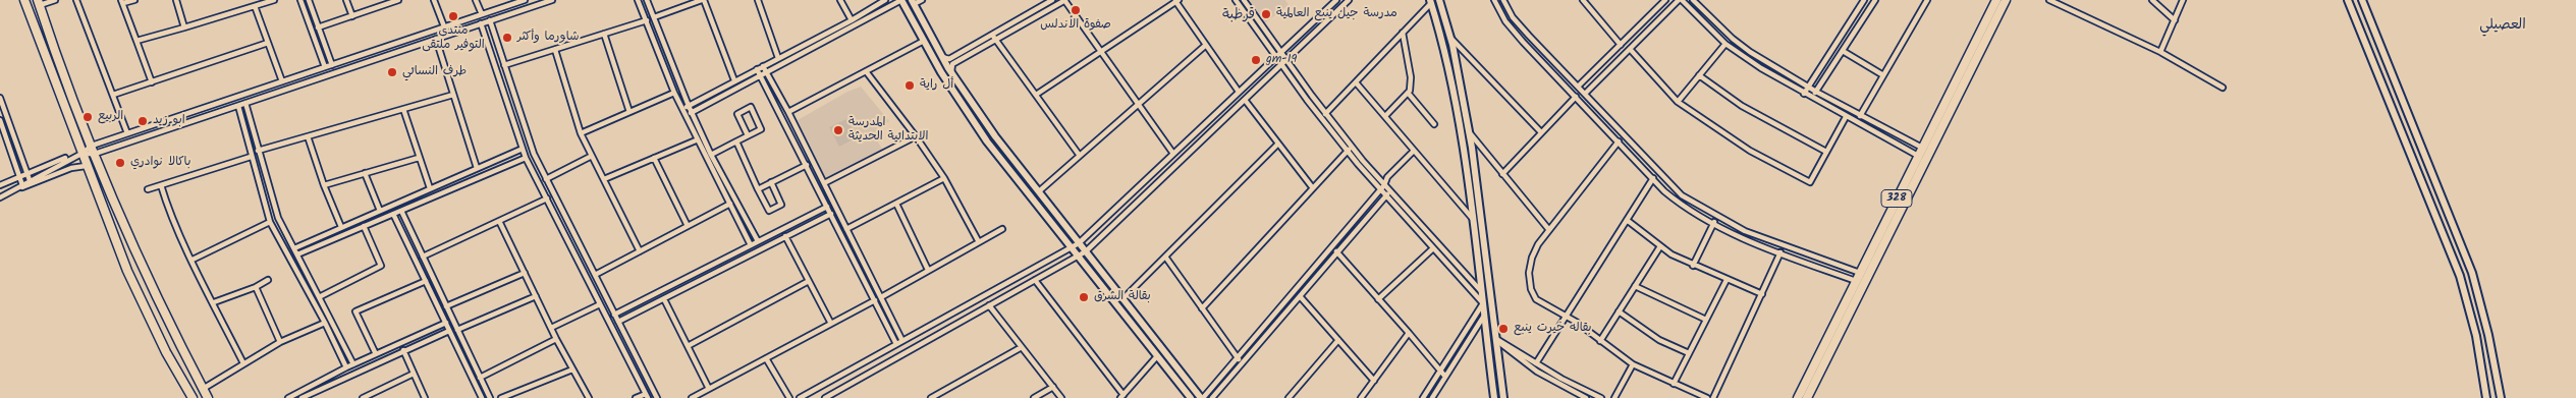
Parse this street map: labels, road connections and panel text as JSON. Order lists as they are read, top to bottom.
{
  "streets": {
    "main road": ["328"]
  },
  "districts": ["قرطبة", "العصيلي"],
  "places": [
    "صفوة الأندلس",
    "مدرسة جيل ينبع العالمية",
    "منتدى التوفير ملتقى",
    "شاورما وأكثر",
    "gm-19",
    "طرف النسائي",
    "أل راية",
    "الربيع",
    "ابو زيد",
    "المدرسة الابتدائية الحديثة",
    "باكالا نوادري",
    "بقالة الشرق",
    "بقاله خيرت ينبع"
  ]
}
